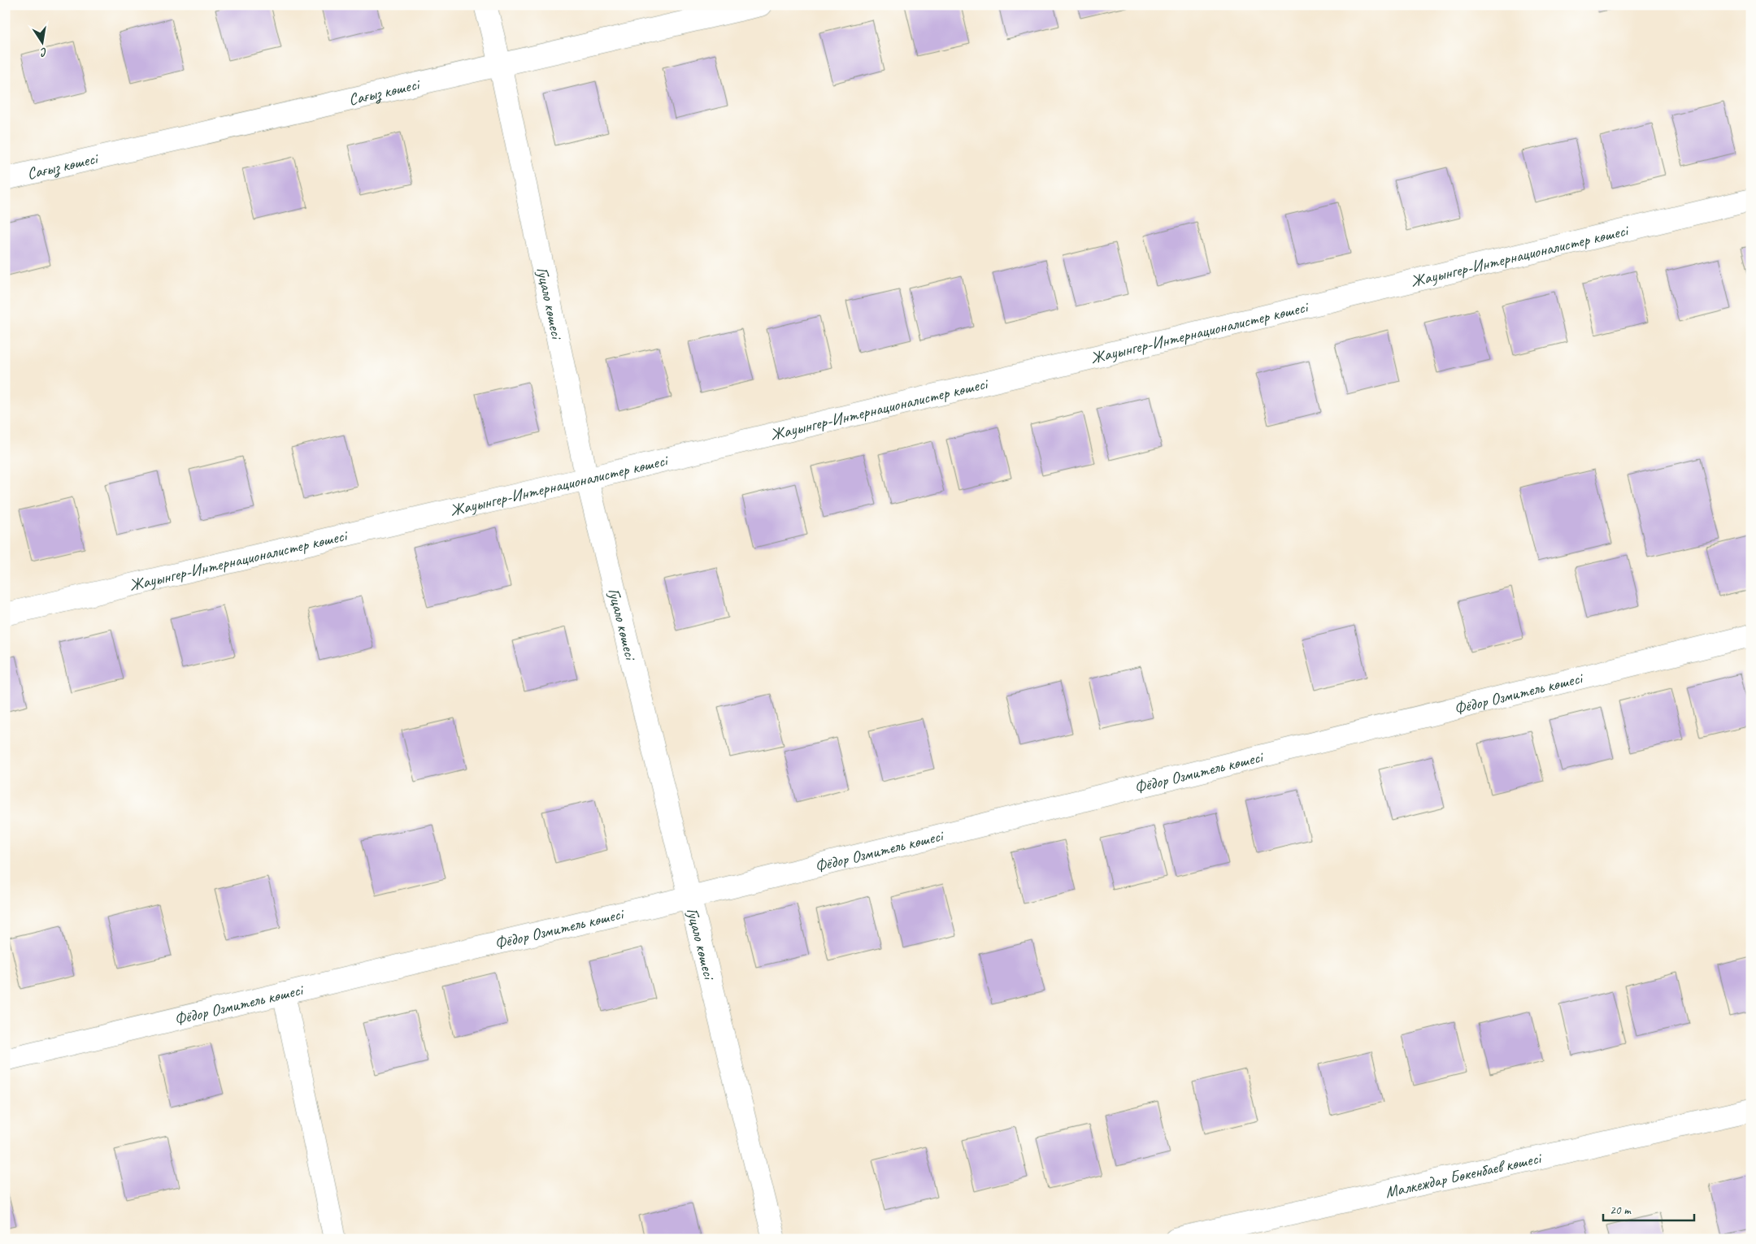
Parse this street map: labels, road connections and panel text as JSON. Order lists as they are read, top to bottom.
{
  "streets": {
    "street": [
      "Сағыз көшесі",
      "Жауынгер-Интернационалистер көшесі",
      "Гуцало көшесі",
      "Фёдор Озмитель көшесі",
      "Малкеждар Бөкенбаев көшесі"
    ]
  },
  "crossings": [
    ["Сағыз көшесі", "Гуцало көшесі"],
    ["Жауынгер-Интернационалистер көшесі", "Гуцало көшесі"],
    ["Гуцало көшесі", "Фёдор Озмитель көшесі"]
  ],
  "scale_bar": "20 m",
  "north": "bottom"
}
